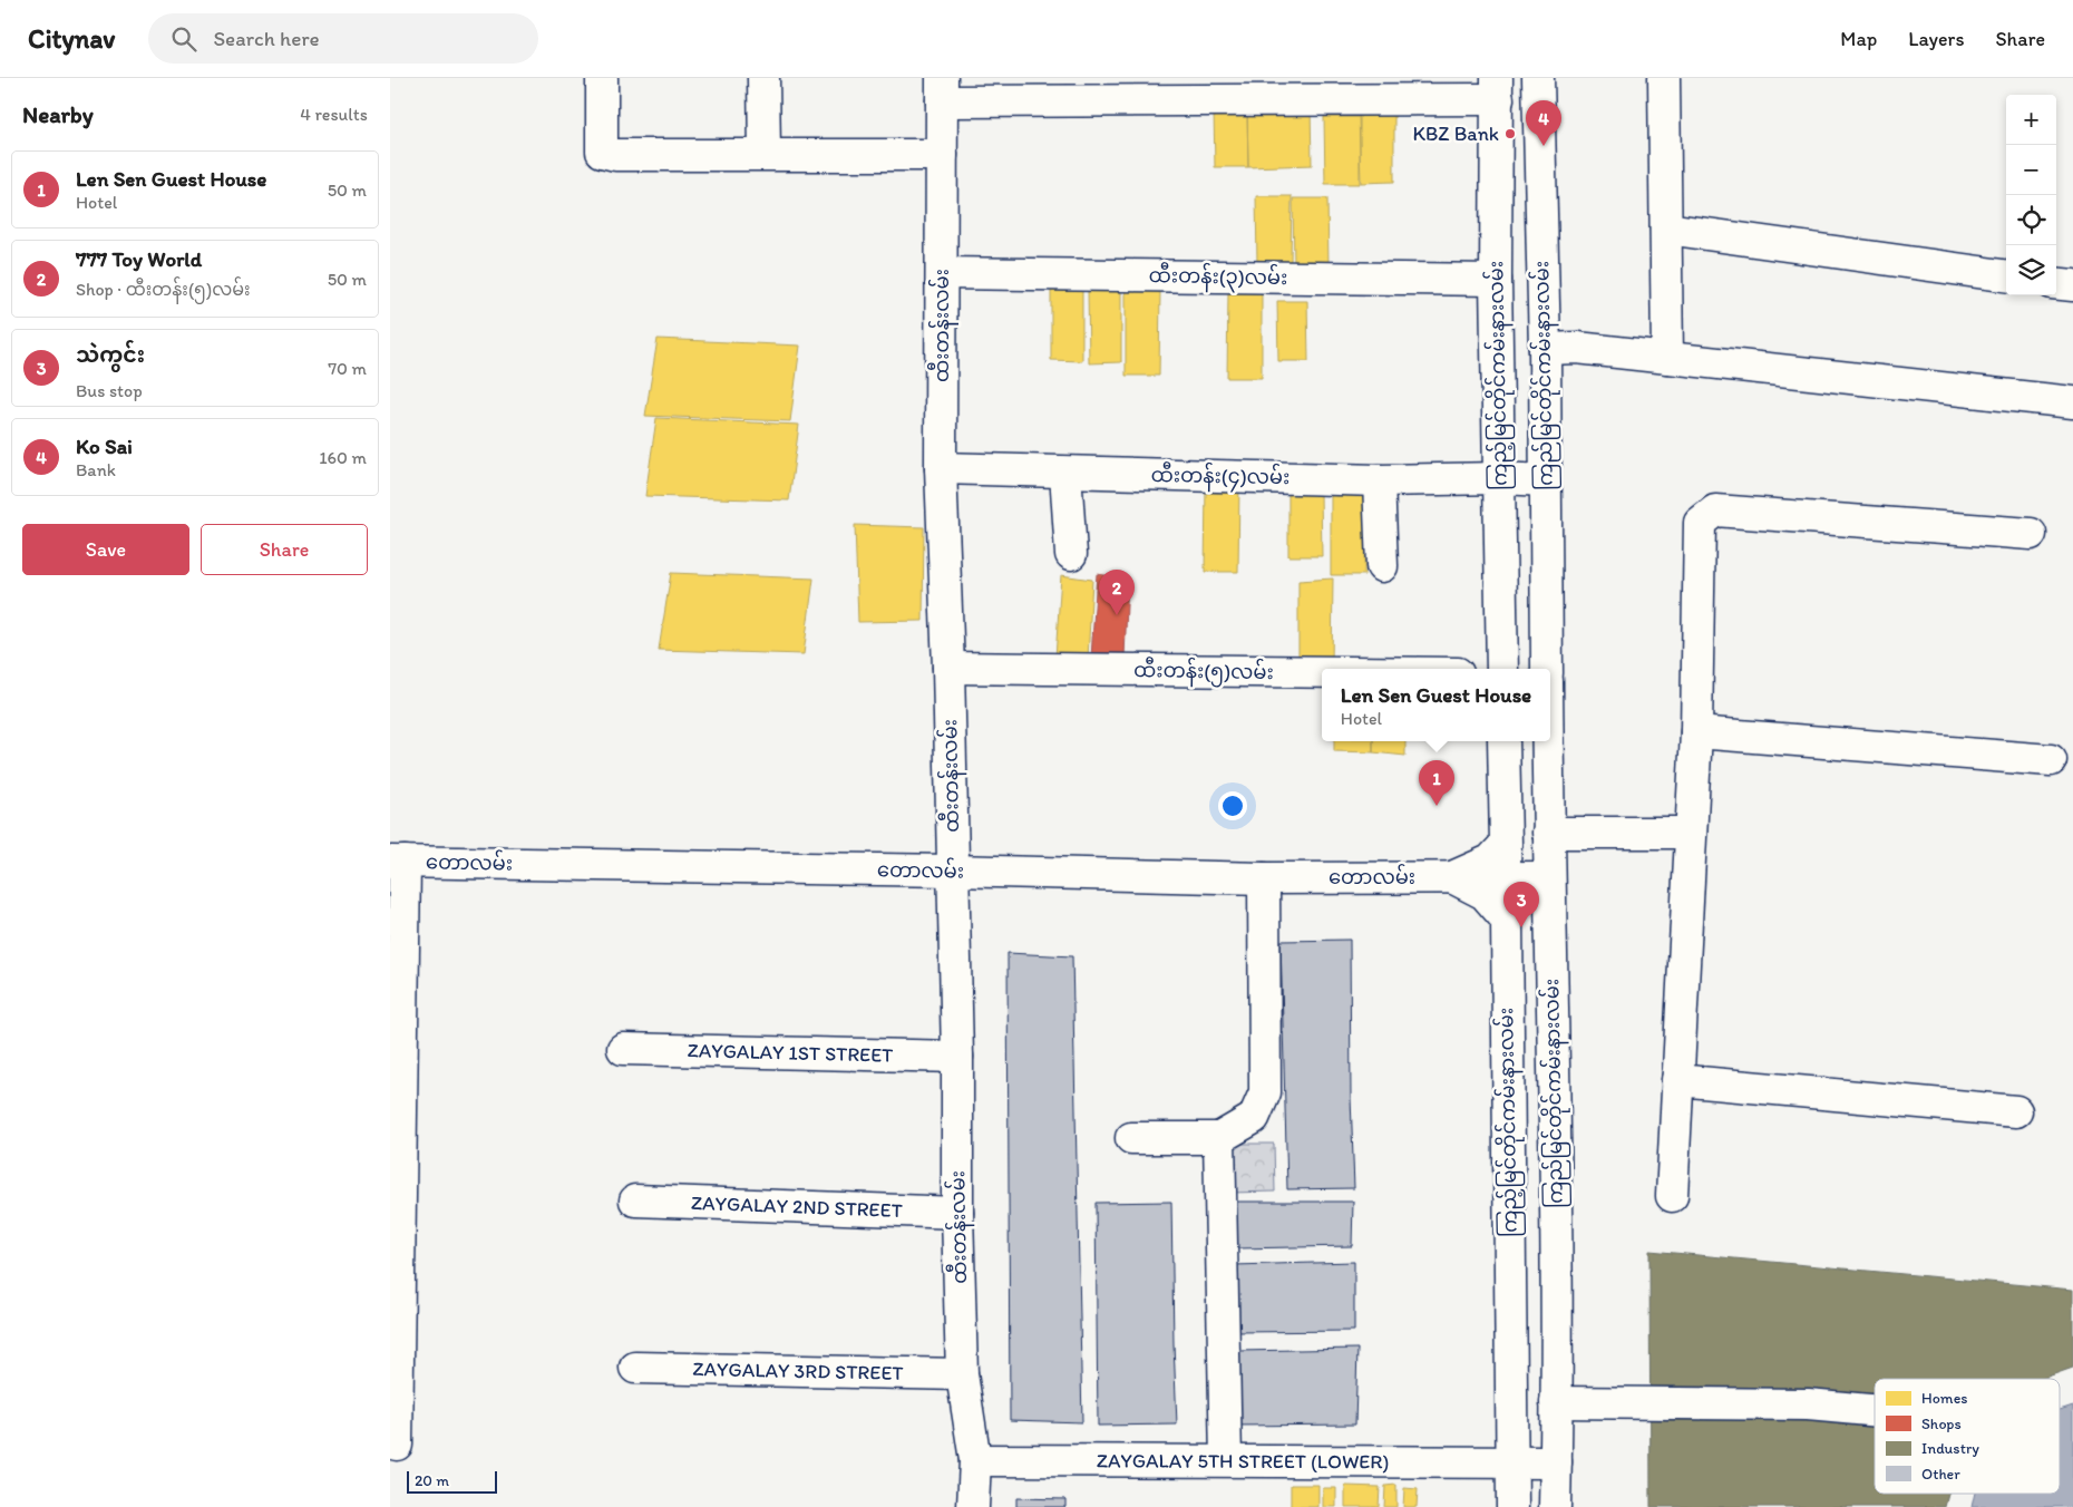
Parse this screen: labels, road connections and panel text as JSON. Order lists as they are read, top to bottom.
{
  "streets": {
    "street": [
      "ထီးတန်း(၃)လမ်း",
      "ထီးတန်းလမ်း",
      "ကြည့်မြင်တိုင်ကမ်းနားလမ်း",
      "ကြည်မြင်တိုင်ကမ်းနားလမ်း",
      "ထီးတန်း(၄)လမ်း",
      "ထီးတန်း(၅)လမ်း",
      "တောလမ်း",
      "ZAYGALAY 1ST STREET",
      "ZAYGALAY 2ND STREET",
      "ZAYGALAY 3RD STREET",
      "ZAYGALAY 5TH STREET (LOWER)"
    ]
  },
  "crossings": [
    ["ထီးတန်း(၃)လမ်း", "ထီးတန်းလမ်း"],
    ["ထီးတန်း(၃)လမ်း", "ကြည့်မြင်တိုင်ကမ်းနားလမ်း"],
    ["ထီးတန်းလမ်း", "ထီးတန်း(၄)လမ်း"],
    ["ထီးတန်းလမ်း", "ထီးတန်း(၅)လမ်း"],
    ["ထီးတန်းလမ်း", "တောလမ်း"],
    ["ထီးတန်းလမ်း", "ZAYGALAY 1ST STREET"],
    ["ထီးတန်းလမ်း", "ZAYGALAY 2ND STREET"],
    ["ထီးတန်းလမ်း", "ZAYGALAY 3RD STREET"],
    ["ထီးတန်းလမ်း", "ZAYGALAY 5TH STREET (LOWER)"],
    ["ကြည့်မြင်တိုင်ကမ်းနားလမ်း", "ထီးတန်း(၄)လမ်း"],
    ["ကြည့်မြင်တိုင်ကမ်းနားလမ်း", "တောလမ်း"],
    ["ကြည့်မြင်တိုင်ကမ်းနားလမ်း", "ZAYGALAY 5TH STREET (LOWER)"],
    ["ကြည်မြင်တိုင်ကမ်းနားလမ်း", "ထီးတန်း(၄)လမ်း"],
    ["ကြည်မြင်တိုင်ကမ်းနားလမ်း", "တောလမ်း"],
    ["ကြည်မြင်တိုင်ကမ်းနားလမ်း", "ZAYGALAY 5TH STREET (LOWER)"]
  ],
  "places": ["KBZ Bank"],
  "legend": [
    "Homes",
    "Shops",
    "Industry",
    "Other"
  ],
  "scale_bar": "20 m",
  "page": {
    "header": "Citynav",
    "search": "Search here",
    "nav": ["Map", "Layers", "Share"],
    "heading": ["Nearby", "4 results"],
    "map_buttons": ["+", "−"],
    "pins": [
      "4",
      "2",
      "1",
      "3"
    ],
    "list": [
      {
        "mark": "1",
        "name": "Len Sen Guest House",
        "note": "Hotel",
        "value": "50 m"
      },
      {
        "mark": "2",
        "name": "777 Toy World",
        "note": "Shop · ထီးတန်း(၅)လမ်း",
        "value": "50 m"
      },
      {
        "mark": "3",
        "name": "သဲကွင်း",
        "note": "Bus stop",
        "value": "70 m"
      },
      {
        "mark": "4",
        "name": "Ko Sai",
        "note": "Bank",
        "value": "160 m"
      }
    ],
    "buttons": ["Save", "Share"],
    "popup": ["Len Sen Guest House", "Hotel"],
    "scale": "20 m"
  }
}
